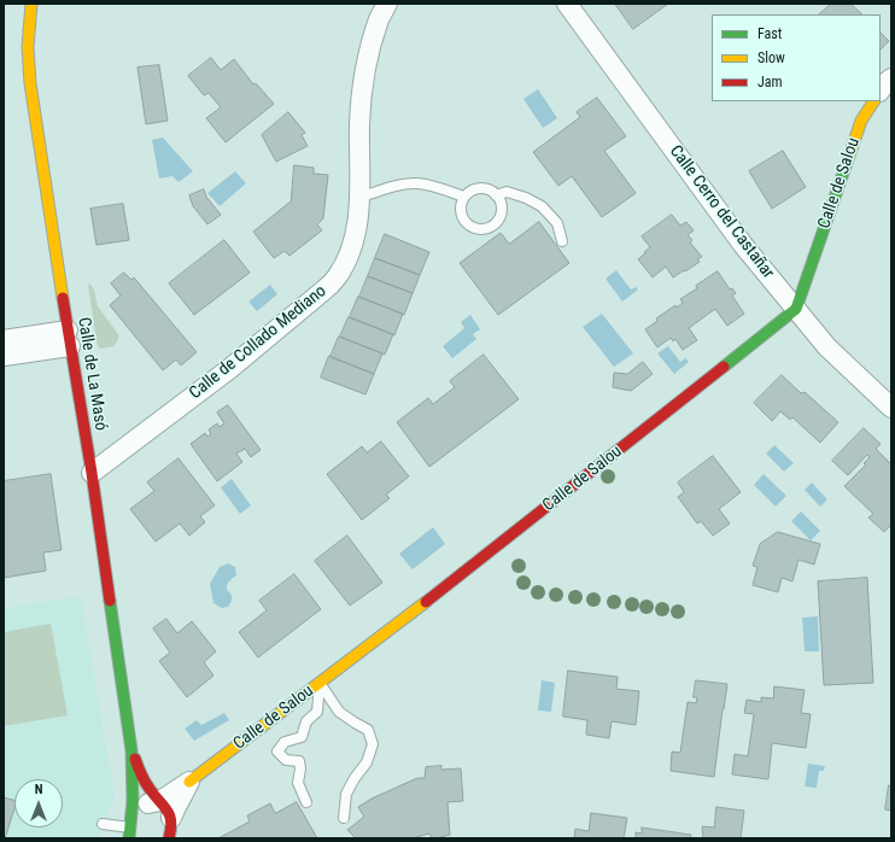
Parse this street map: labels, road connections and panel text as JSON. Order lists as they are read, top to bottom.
{
  "streets": {
    "street": [
      "Calle de Salou",
      "Calle Cerro del Castañar",
      "Calle de Collado Mediano",
      "Calle de La Masó"
    ]
  },
  "crossings": [
    ["Calle de Salou", "Calle Cerro del Castañar"],
    ["Calle de Salou", "Calle de La Masó"],
    ["Calle de Collado Mediano", "Calle de La Masó"]
  ],
  "legend": ["Fast", "Slow", "Jam"],
  "north": "top"
}
